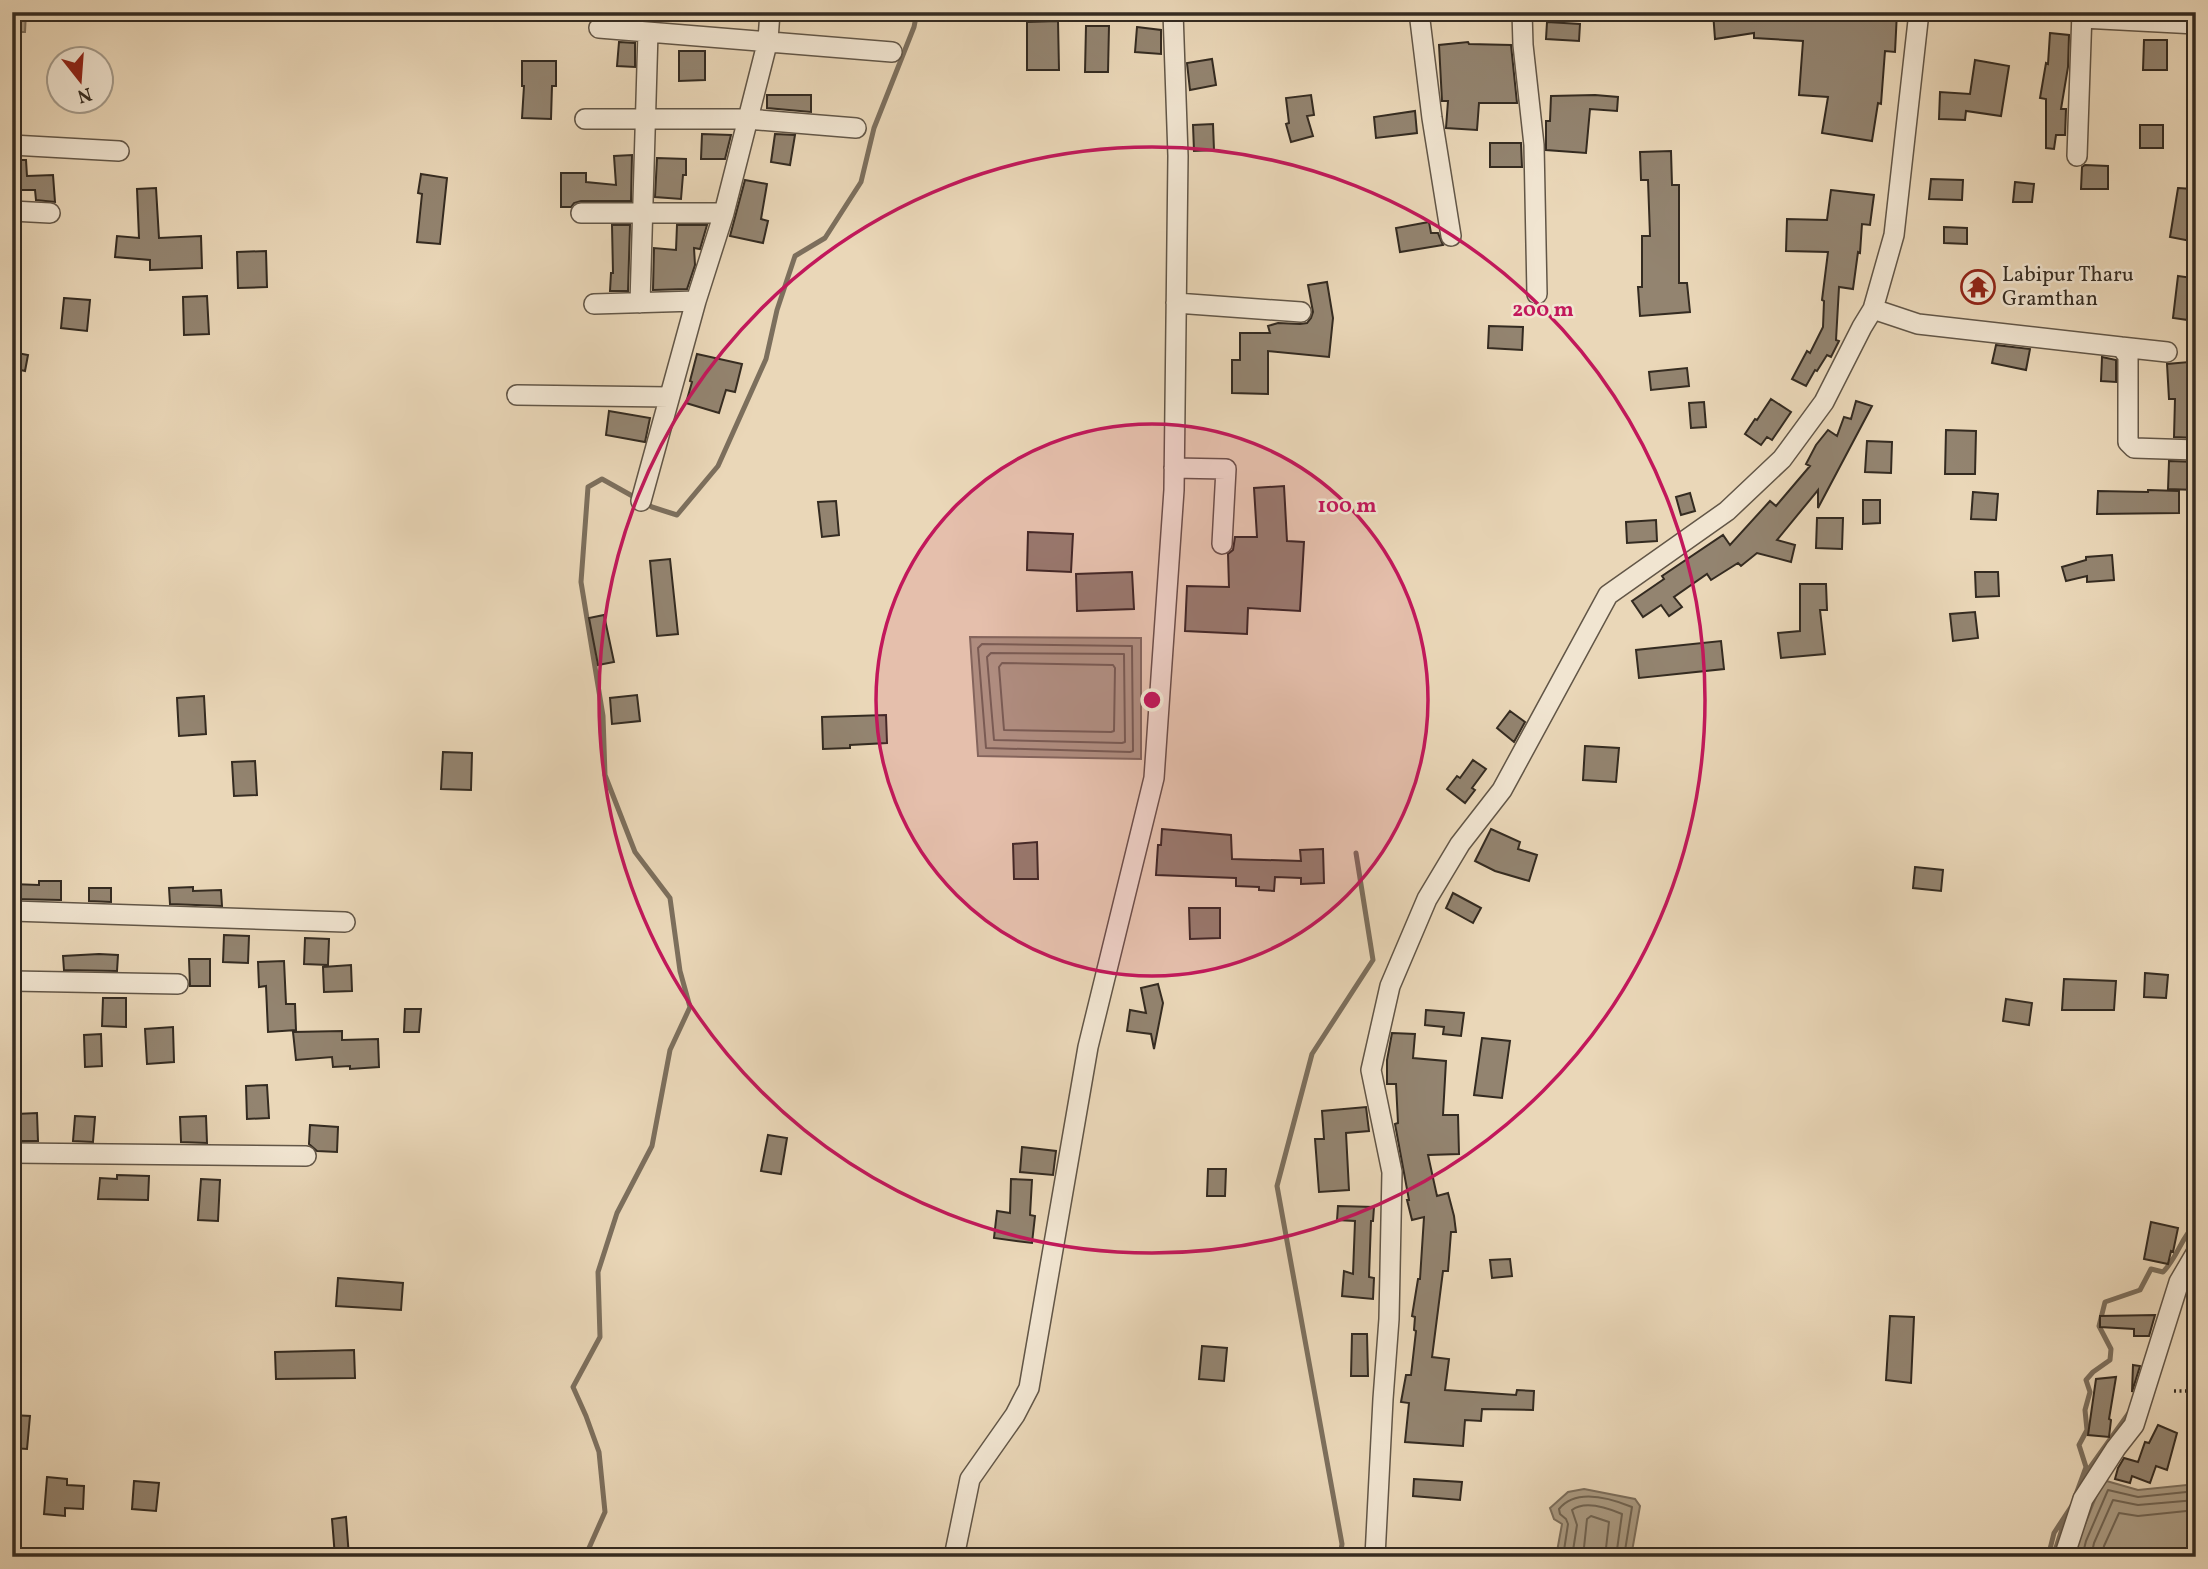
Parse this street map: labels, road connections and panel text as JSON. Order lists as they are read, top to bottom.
{
  "places": {
    "temple": ["Labipur Tharu Gramthan"]
  },
  "north": "bottom",
  "rings": ["200 m", "100 m"]
}
